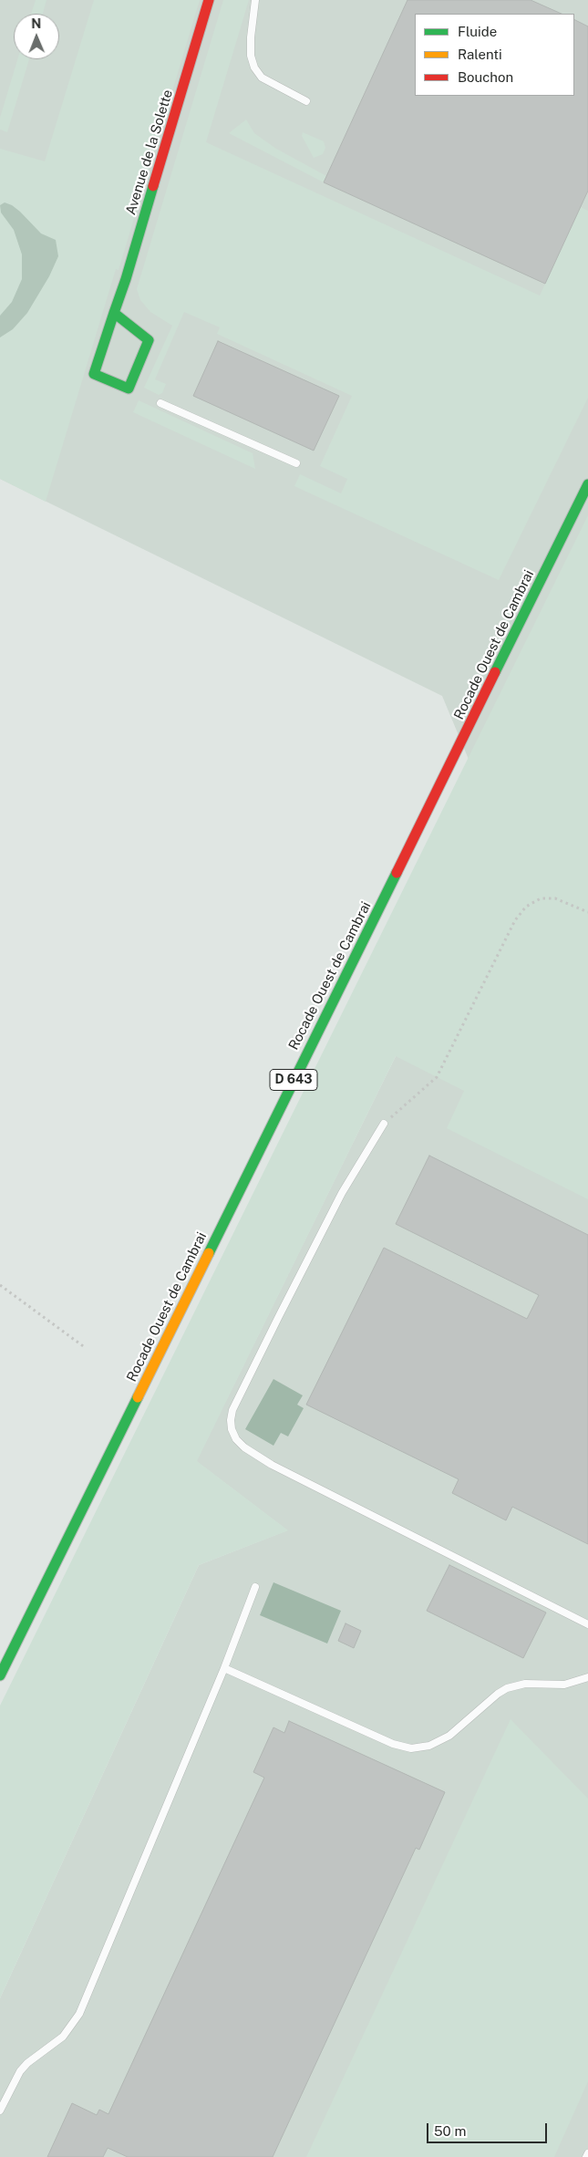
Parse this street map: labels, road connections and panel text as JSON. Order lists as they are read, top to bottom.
{
  "streets": {
    "main road": ["Avenue de la Solette", "Rocade Ouest de Cambrai", "D 643"]
  },
  "legend": ["Fluide", "Ralenti", "Bouchon"],
  "scale_bar": "50 m",
  "north": "top"
}
